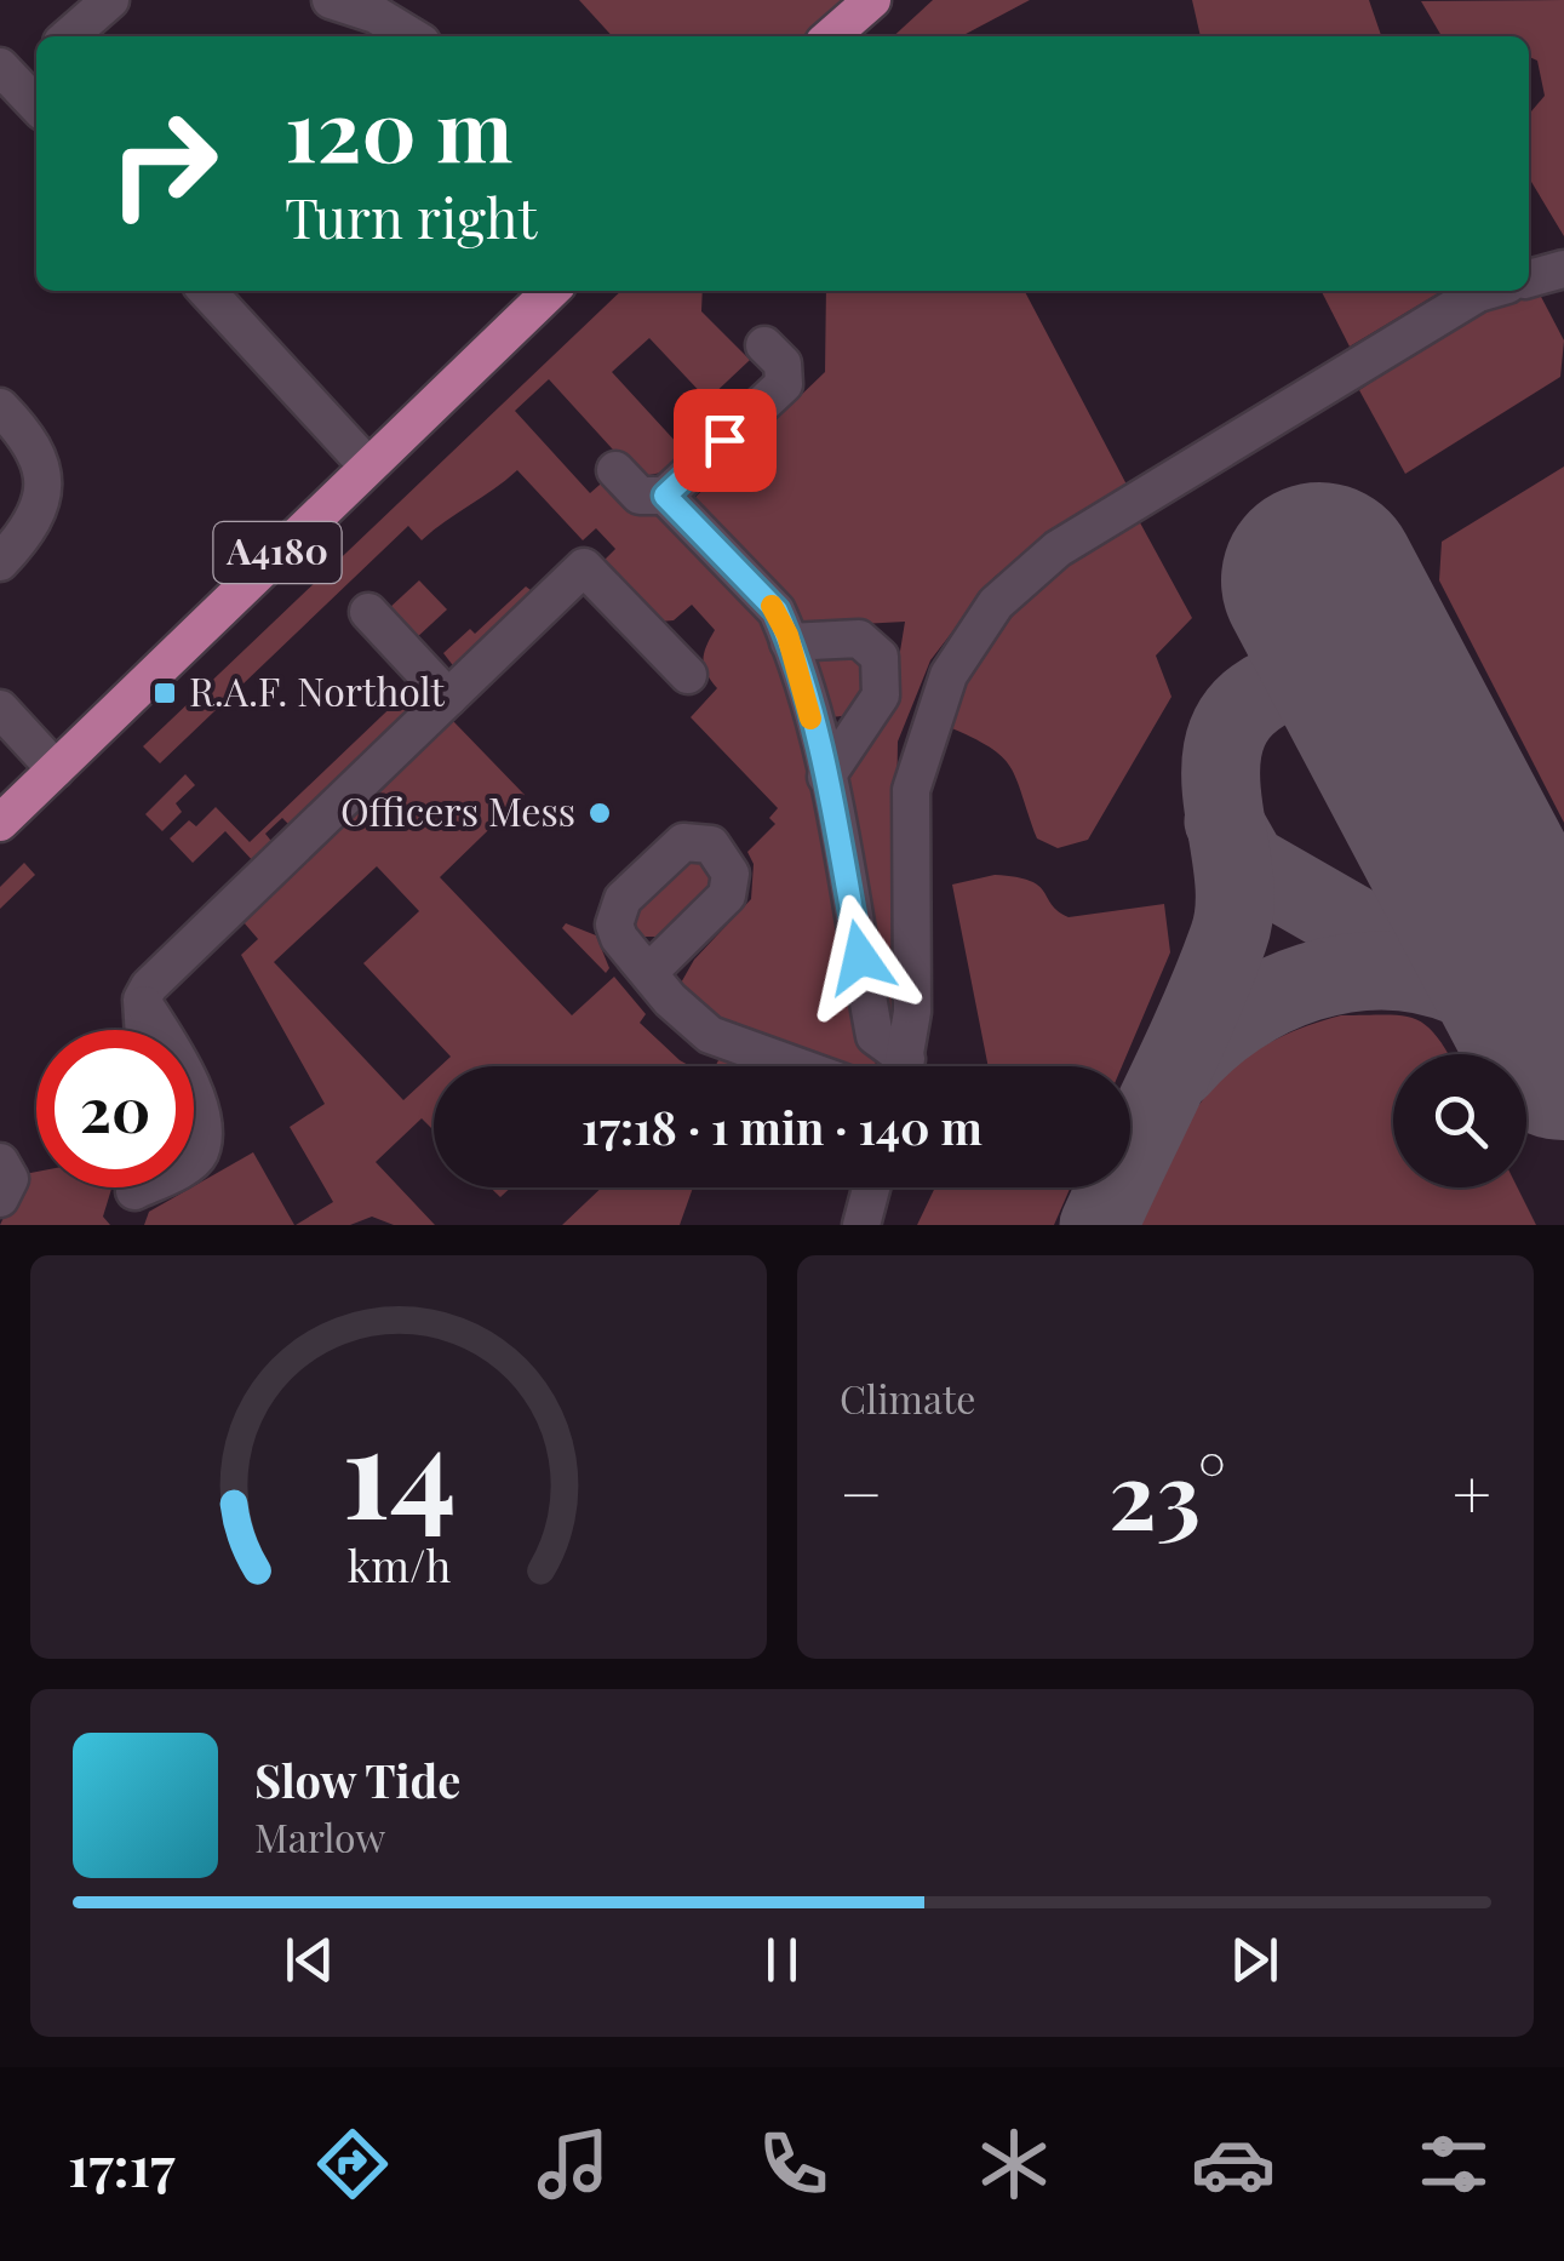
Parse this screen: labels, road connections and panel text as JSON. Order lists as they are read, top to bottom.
{
  "streets": {
    "main road": ["A4180"]
  },
  "places": {
    "transit": ["R.A.F. Northolt"],
    "other": ["Officers Mess"]
  },
  "page": {
    "turn": ["120 m", "Turn right"],
    "limit": "20",
    "trip": "17:18 · 1 min · 140 m",
    "tile": "Climate",
    "heat": ["−", "23°", "+"],
    "song": ["Slow Tide", "Marlow"],
    "tabs": "17:17",
    "gauge": ["14", "km/h"]
  }
}
